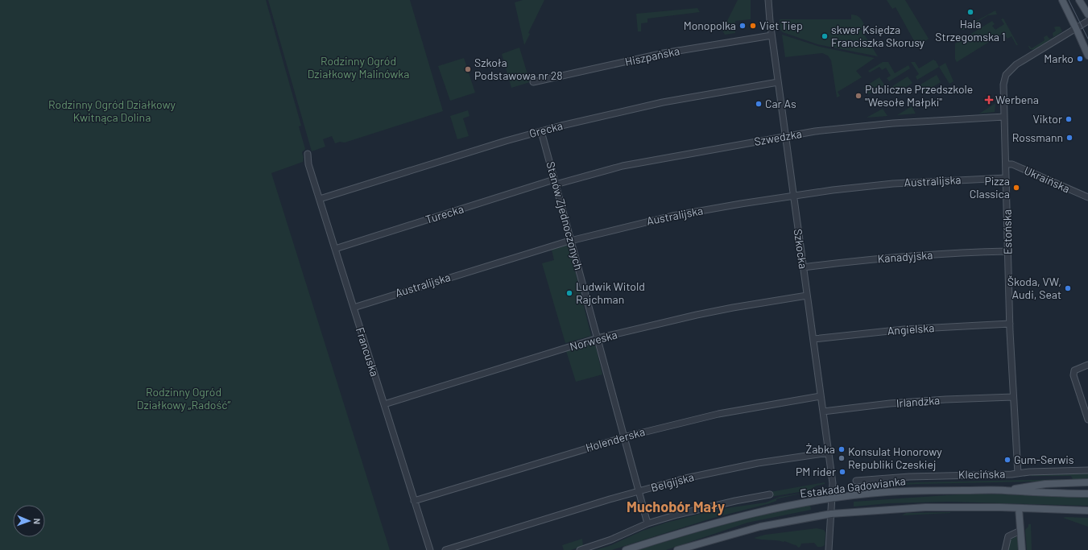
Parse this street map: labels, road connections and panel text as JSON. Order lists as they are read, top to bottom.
{
  "streets": {
    "main road": ["Estakada Gądowianka"],
    "street": [
      "Hiszpańska",
      "Grecka",
      "Szwedzka",
      "Ukraińska",
      "Australijska",
      "Turecka",
      "Stanów Zjednoczonych",
      "Estońska",
      "Szkocka",
      "Kanadyjska",
      "Angielska",
      "Norweska",
      "Francuska",
      "Irlandzka",
      "Holenderska",
      "Klecińska",
      "Belgijska"
    ]
  },
  "crossings": [
    ["Hiszpańska", "Szkocka"],
    ["Grecka", "Stanów Zjednoczonych"],
    ["Grecka", "Szkocka"],
    ["Grecka", "Francuska"],
    ["Szwedzka", "Turecka"],
    ["Szwedzka", "Stanów Zjednoczonych"],
    ["Szwedzka", "Estońska"],
    ["Szwedzka", "Szkocka"],
    ["Ukraińska", "Estońska"],
    ["Australijska", "Stanów Zjednoczonych"],
    ["Australijska", "Estońska"],
    ["Australijska", "Szkocka"],
    ["Australijska", "Francuska"],
    ["Turecka", "Stanów Zjednoczonych"],
    ["Turecka", "Francuska"],
    ["Stanów Zjednoczonych", "Norweska"],
    ["Stanów Zjednoczonych", "Holenderska"],
    ["Stanów Zjednoczonych", "Belgijska"],
    ["Estońska", "Kanadyjska"],
    ["Estońska", "Angielska"],
    ["Estońska", "Irlandzka"],
    ["Estońska", "Klecińska"],
    ["Szkocka", "Kanadyjska"],
    ["Szkocka", "Angielska"],
    ["Szkocka", "Norweska"],
    ["Szkocka", "Irlandzka"],
    ["Szkocka", "Holenderska"],
    ["Szkocka", "Belgijska"],
    ["Szkocka", "Estakada Gądowianka"],
    ["Norweska", "Francuska"],
    ["Francuska", "Holenderska"]
  ],
  "districts": ["Muchobór Mały"],
  "parks": ["Rodzinny Ogród Działkowy Malinówka", "Rodzinny Ogród Działkowy Kwitnąca Dolina", "Rodzinny Ogród Działkowy „Radość”"],
  "places": {
    "other": [
      "Hala Strzegomska 1",
      "Monopolka",
      "Viet Tiep",
      "skwer Księdza Franciszka Skorusy",
      "Marko",
      "Szkoła Podstawowa nr 28",
      "Publiczne Przedszkole \"Wesołe Małpki\"",
      "Car As",
      "Viktor",
      "Rossmann",
      "Pizza Classica",
      "Škoda, VW, Audi, Seat",
      "Ludwik Witold Rajchman",
      "Żabka",
      "Konsulat Honorowy Republiki Czeskiej",
      "Gum-Serwis",
      "PM rider"
    ],
    "health": ["Werbena"]
  },
  "north": "right"
}
